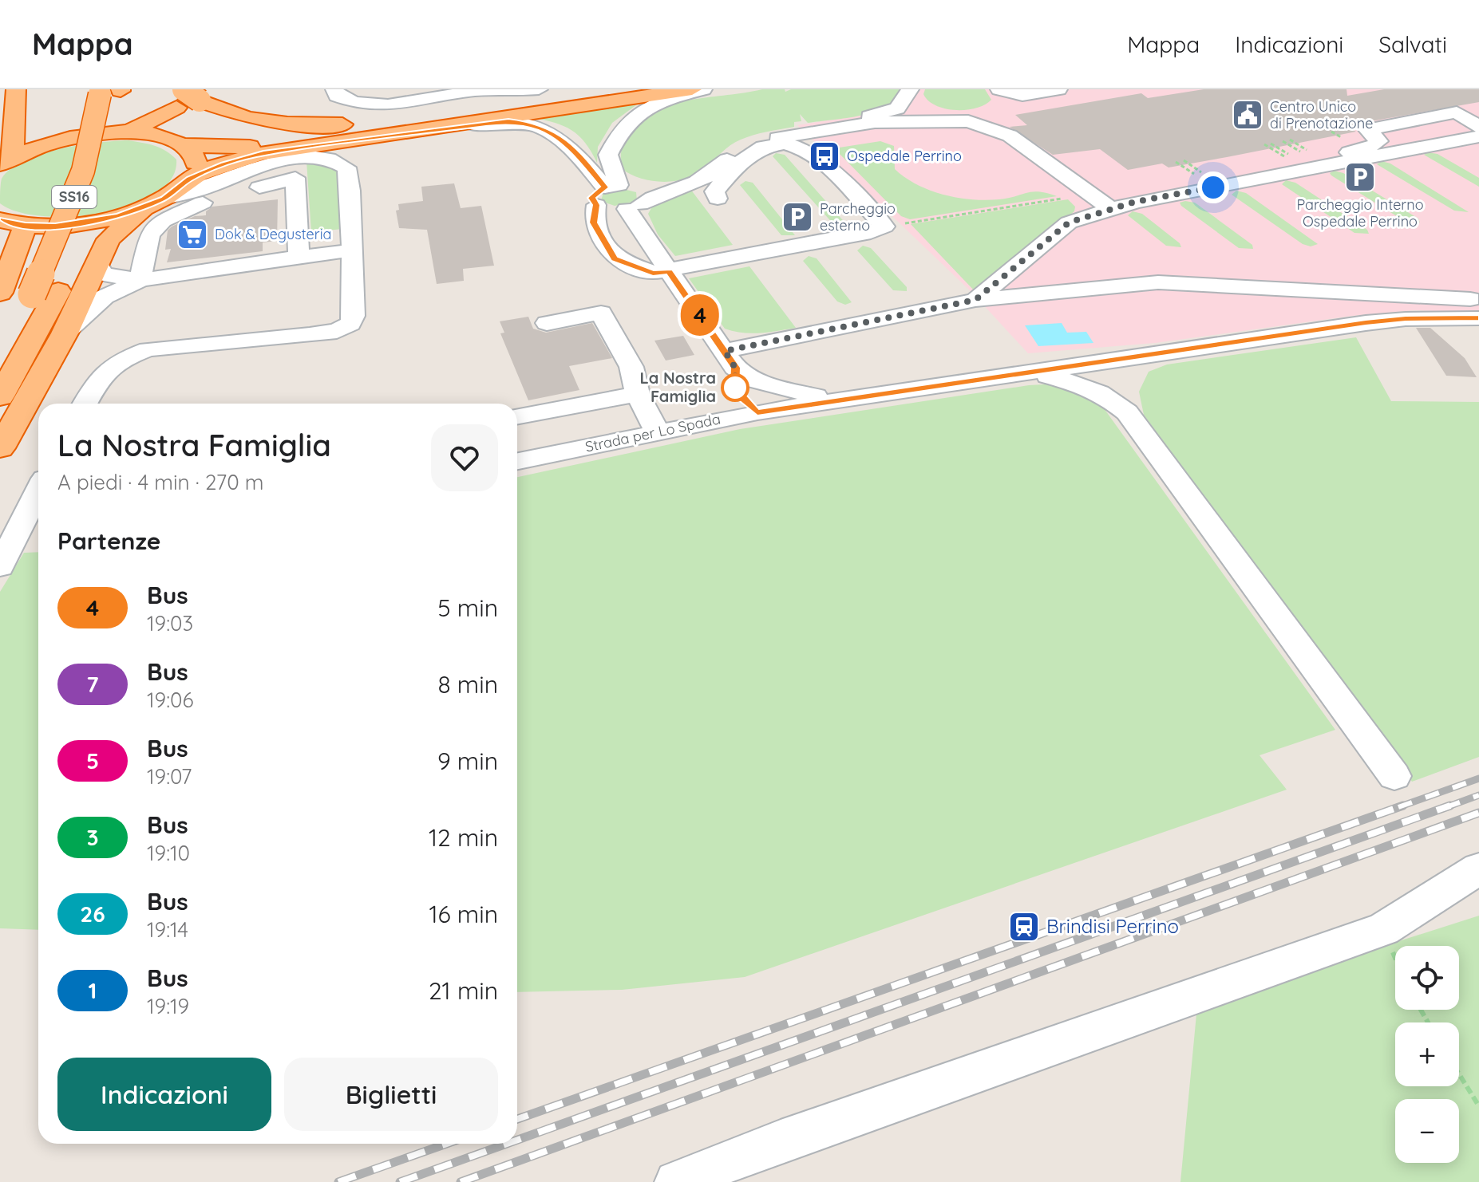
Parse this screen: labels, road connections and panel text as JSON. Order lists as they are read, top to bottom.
{
  "streets": {
    "highway": ["SS16"],
    "street": ["Strada per Lo Spada"]
  },
  "places": {
    "public building": ["Centro Unico di Prenotazione"],
    "bus stop": ["Ospedale Perrino"],
    "parking": ["Parcheggio Interno Ospedale Perrino", "Parcheggio esterno"],
    "supermarket": ["Dok & Degusteria"],
    "other": ["La Nostra Famiglia"],
    "station": ["Brindisi Perrino"]
  },
  "lines": ["bus line 4"],
  "page": {
    "header": "Mappa",
    "nav": ["Mappa", "Indicazioni", "Salvati"],
    "on_map": "4",
    "heading": [
      ["La Nostra Famiglia", "A piedi · 4 min · 270 m"],
      "Partenze"
    ],
    "list": [
      {
        "mark": "4",
        "name": "Bus",
        "note": "19:03",
        "value": "5 min"
      },
      {
        "mark": "7",
        "name": "Bus",
        "note": "19:06",
        "value": "8 min"
      },
      {
        "mark": "5",
        "name": "Bus",
        "note": "19:07",
        "value": "9 min"
      },
      {
        "mark": "3",
        "name": "Bus",
        "note": "19:10",
        "value": "12 min"
      },
      {
        "mark": "26",
        "name": "Bus",
        "note": "19:14",
        "value": "16 min"
      },
      {
        "mark": "1",
        "name": "Bus",
        "note": "19:19",
        "value": "21 min"
      }
    ],
    "map_buttons": ["+", "−"],
    "buttons": ["Indicazioni", "Biglietti"]
  }
}
